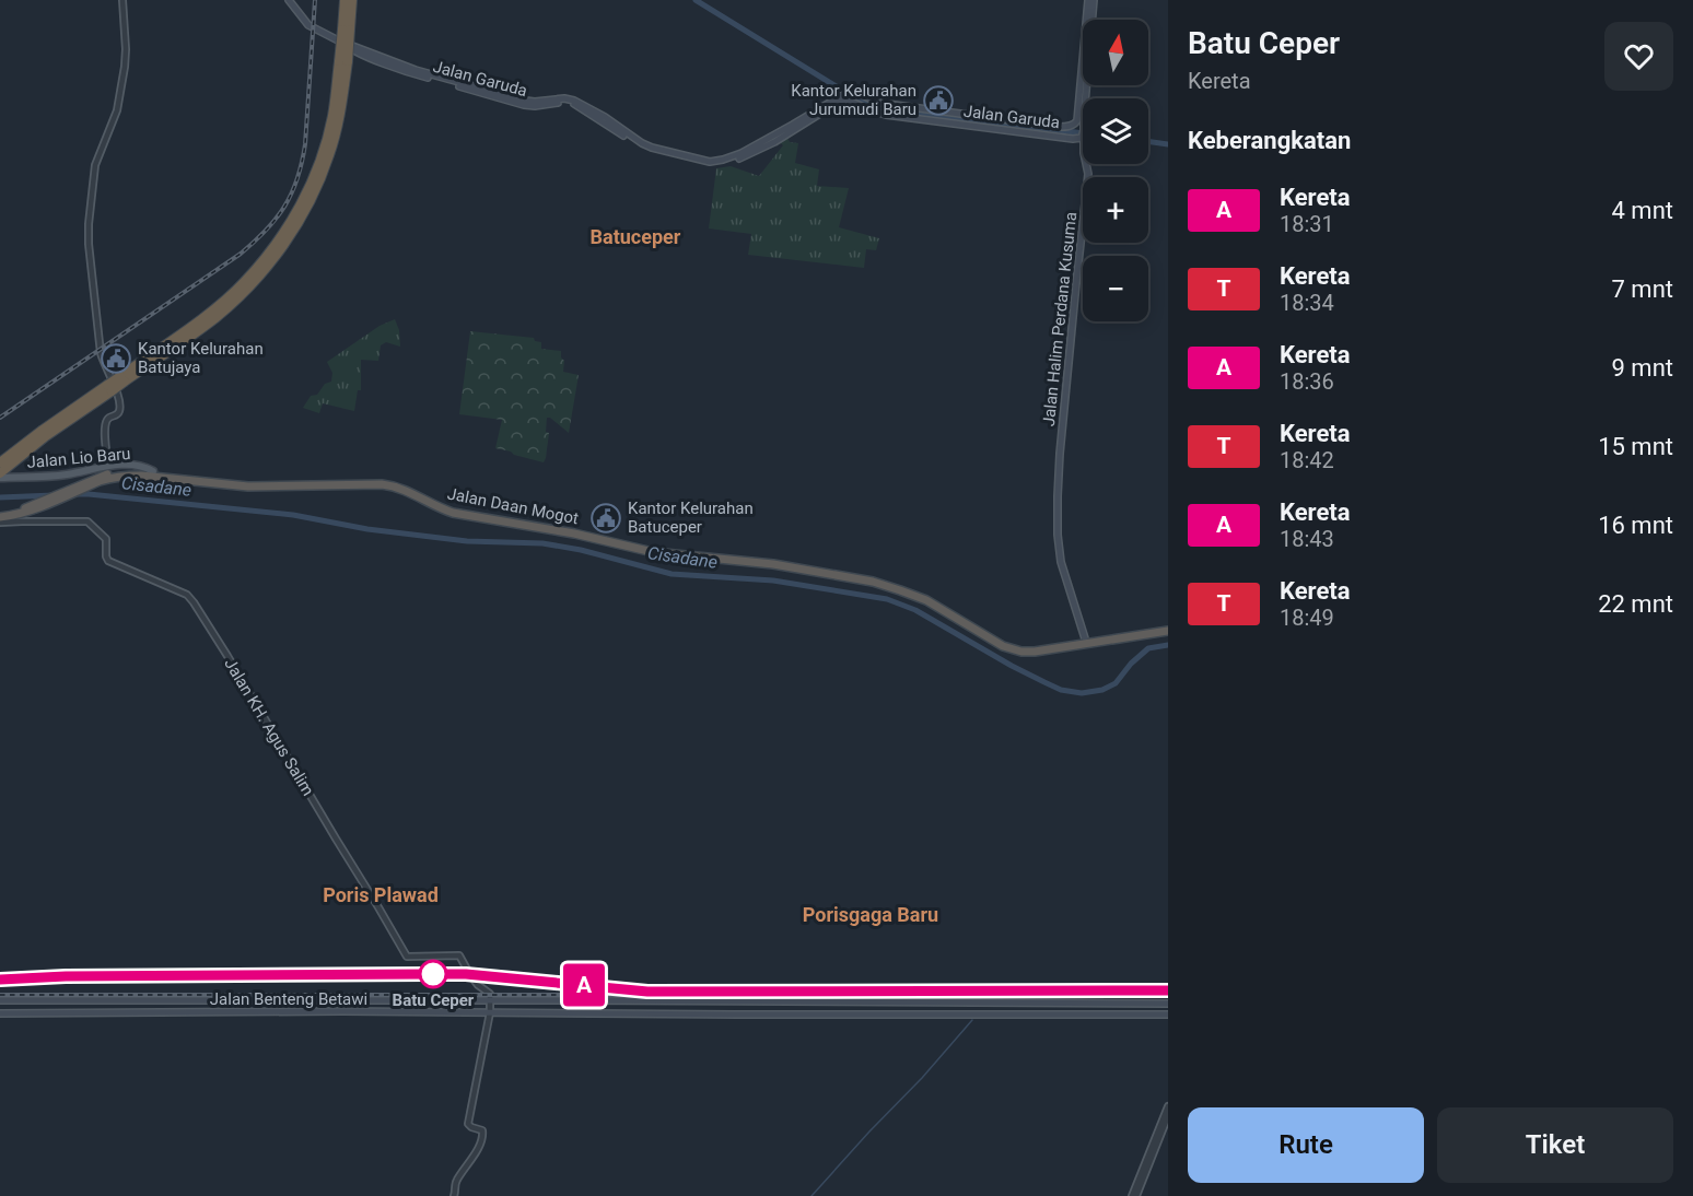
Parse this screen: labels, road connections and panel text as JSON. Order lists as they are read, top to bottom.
{
  "streets": {
    "highway": ["Jalan Daan Mogot"],
    "main road": [
      "Jalan Garuda",
      "Jalan Halim Perdana Kusuma",
      "Jalan Lio Baru",
      "Jalan Benteng Betawi"
    ],
    "street": ["Jalan KH. Agus Salim"]
  },
  "crossings": [
    ["Jalan Halim Perdana Kusuma", "Jalan Daan Mogot"],
    ["Jalan Lio Baru", "Jalan Daan Mogot"],
    ["Jalan KH. Agus Salim", "Jalan Benteng Betawi"]
  ],
  "districts": ["Batuceper", "Poris Plawad", "Porisgaga Baru"],
  "water": ["Cisadane"],
  "places": {
    "public building": ["Kantor Kelurahan Jurumudi Baru", "Kantor Kelurahan Batujaya", "Kantor Kelurahan Batuceper"],
    "other": ["Batu Ceper"]
  },
  "north": "top",
  "page": {
    "on_map": "A",
    "heading": [
      ["Batu Ceper", "Kereta"],
      "Keberangkatan"
    ],
    "map_buttons": ["+", "−"],
    "list": [
      {
        "mark": "A",
        "name": "Kereta",
        "note": "18:31",
        "value": "4 mnt"
      },
      {
        "mark": "T",
        "name": "Kereta",
        "note": "18:34",
        "value": "7 mnt"
      },
      {
        "mark": "A",
        "name": "Kereta",
        "note": "18:36",
        "value": "9 mnt"
      },
      {
        "mark": "T",
        "name": "Kereta",
        "note": "18:42",
        "value": "15 mnt"
      },
      {
        "mark": "A",
        "name": "Kereta",
        "note": "18:43",
        "value": "16 mnt"
      },
      {
        "mark": "T",
        "name": "Kereta",
        "note": "18:49",
        "value": "22 mnt"
      }
    ],
    "buttons": ["Rute", "Tiket"]
  }
}
